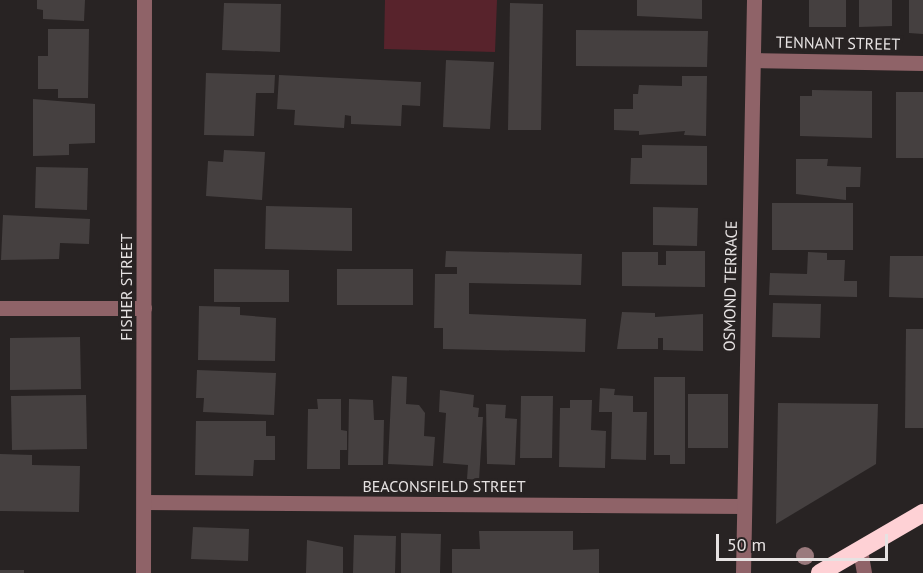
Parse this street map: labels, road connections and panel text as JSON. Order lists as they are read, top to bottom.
{
  "streets": {
    "street": [
      "TENNANT STREET",
      "OSMOND TERRACE",
      "FISHER STREET",
      "BEACONSFIELD STREET"
    ]
  },
  "crossings": [
    ["TENNANT STREET", "OSMOND TERRACE"],
    ["OSMOND TERRACE", "BEACONSFIELD STREET"],
    ["FISHER STREET", "BEACONSFIELD STREET"]
  ],
  "scale_bar": "50 m"
}
